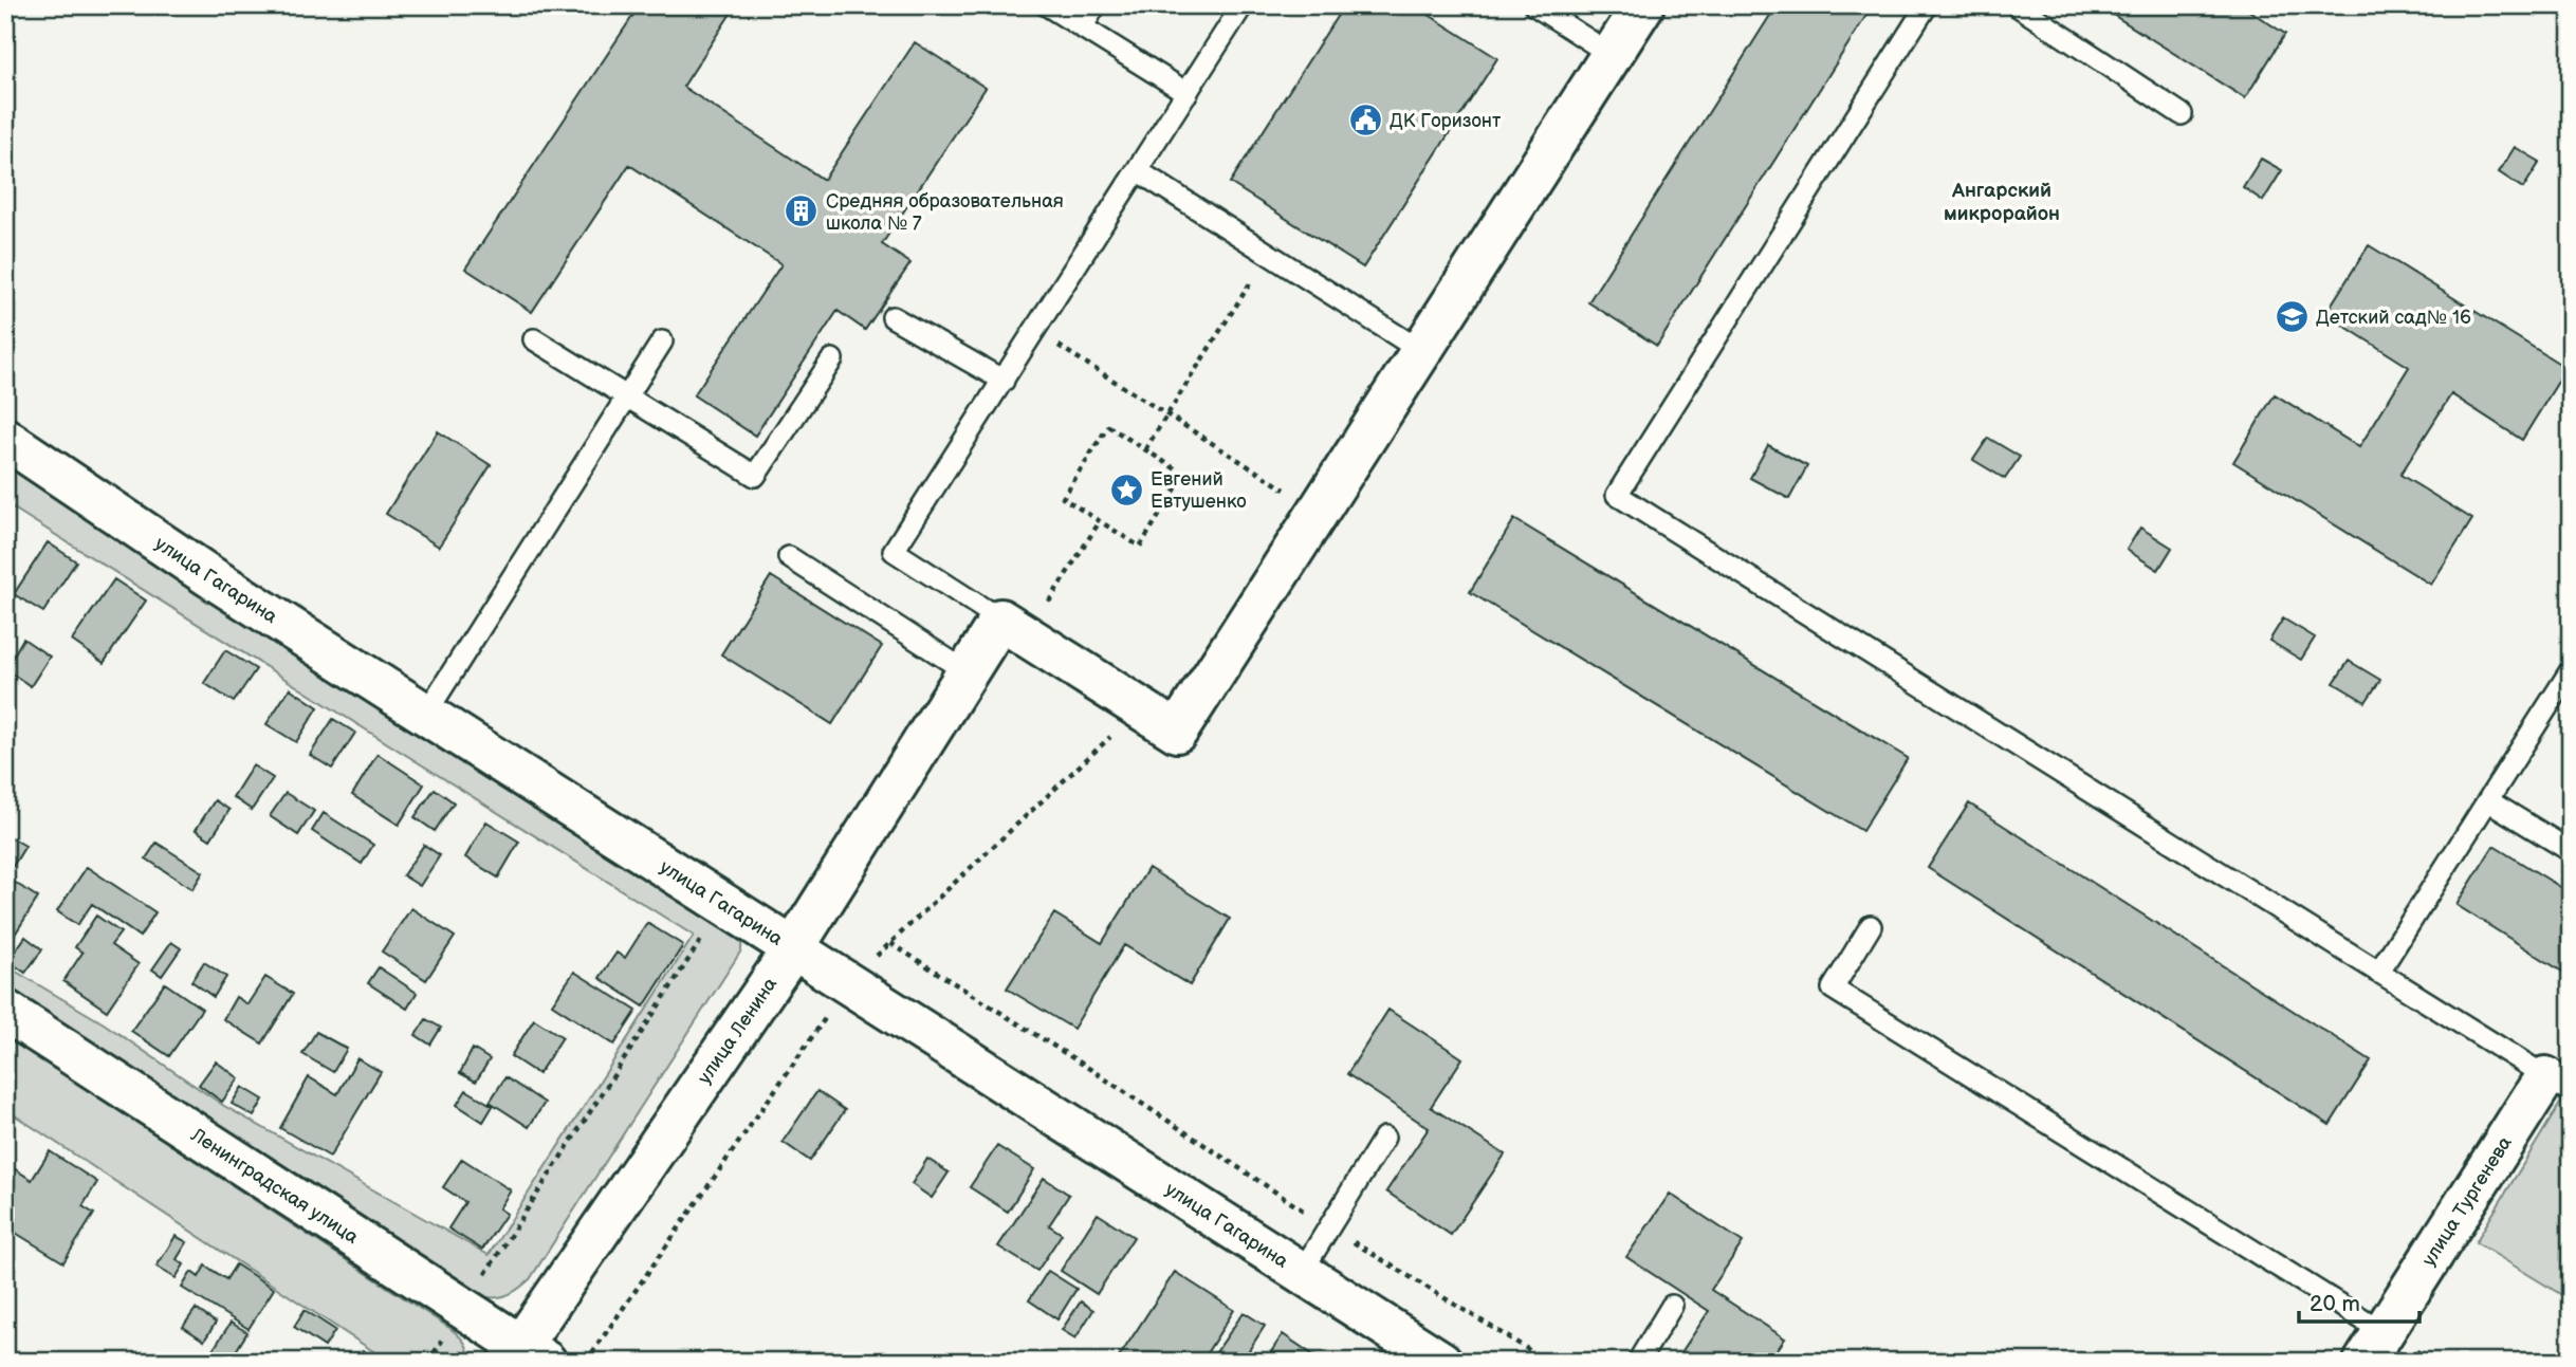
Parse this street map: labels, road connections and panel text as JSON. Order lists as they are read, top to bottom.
{
  "streets": {
    "street": [
      "улица Гагарина",
      "улица Ленина",
      "Ленинградская улица",
      "улица Тургенева"
    ]
  },
  "crossings": [
    ["улица Гагарина", "улица Ленина"],
    ["улица Ленина", "Ленинградская улица"]
  ],
  "districts": ["Ангарский микрорайон"],
  "places": {
    "public building": ["ДК Горизонт"],
    "building": ["Средняя образовательная школа № 7"],
    "school or university": ["Детский сад№ 16"],
    "place": ["Евгений Евтушенко"]
  },
  "scale_bar": "20 m"
}
